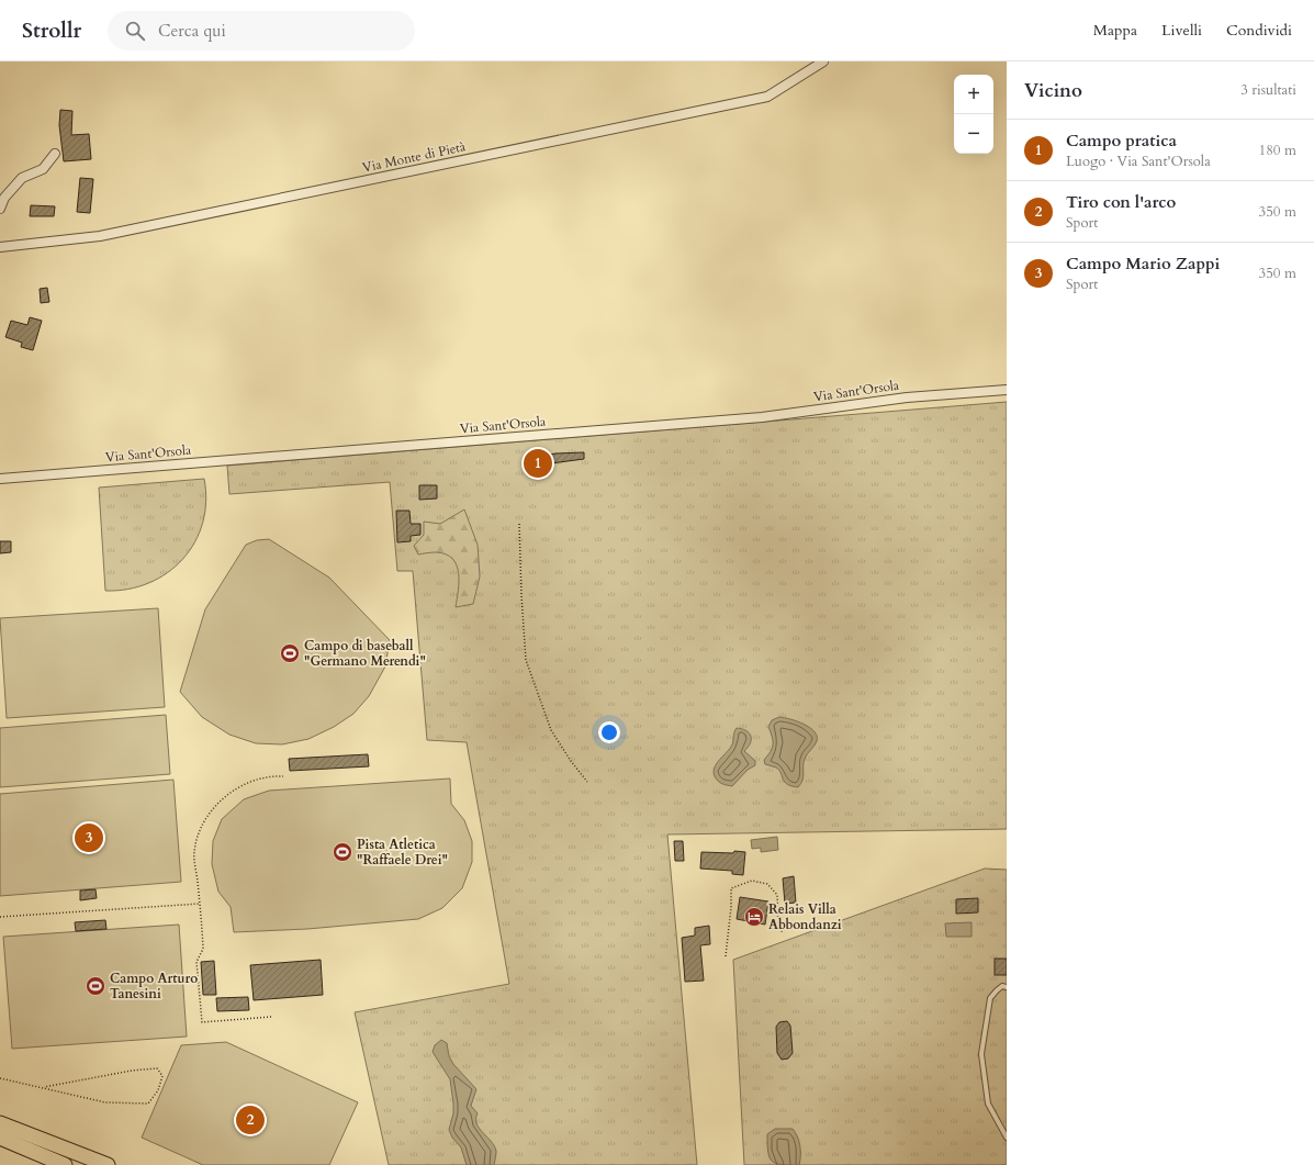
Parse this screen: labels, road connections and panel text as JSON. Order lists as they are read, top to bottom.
{
  "streets": {
    "street": ["Via Monte di Pietà", "Via Sant'Orsola"]
  },
  "places": {
    "sports": ["Campo di baseball \"Germano Merendi\"", "Pista Atletica \"Raffaele Drei\"", "Campo Arturo Tanesini"],
    "hotel": ["Relais Villa Abbondanzi"]
  },
  "page": {
    "header": "Strollr",
    "search": "Cerca qui",
    "nav": ["Mappa", "Livelli", "Condividi"],
    "heading": ["Vicino", "3 risultati"],
    "map_buttons": ["+", "−"],
    "list": [
      {
        "mark": "1",
        "name": "Campo pratica",
        "note": "Luogo · Via Sant'Orsola",
        "value": "180 m"
      },
      {
        "mark": "2",
        "name": "Tiro con l'arco",
        "note": "Sport",
        "value": "350 m"
      },
      {
        "mark": "3",
        "name": "Campo Mario Zappi",
        "note": "Sport",
        "value": "350 m"
      }
    ],
    "pins": ["1", "3", "2"]
  }
}
